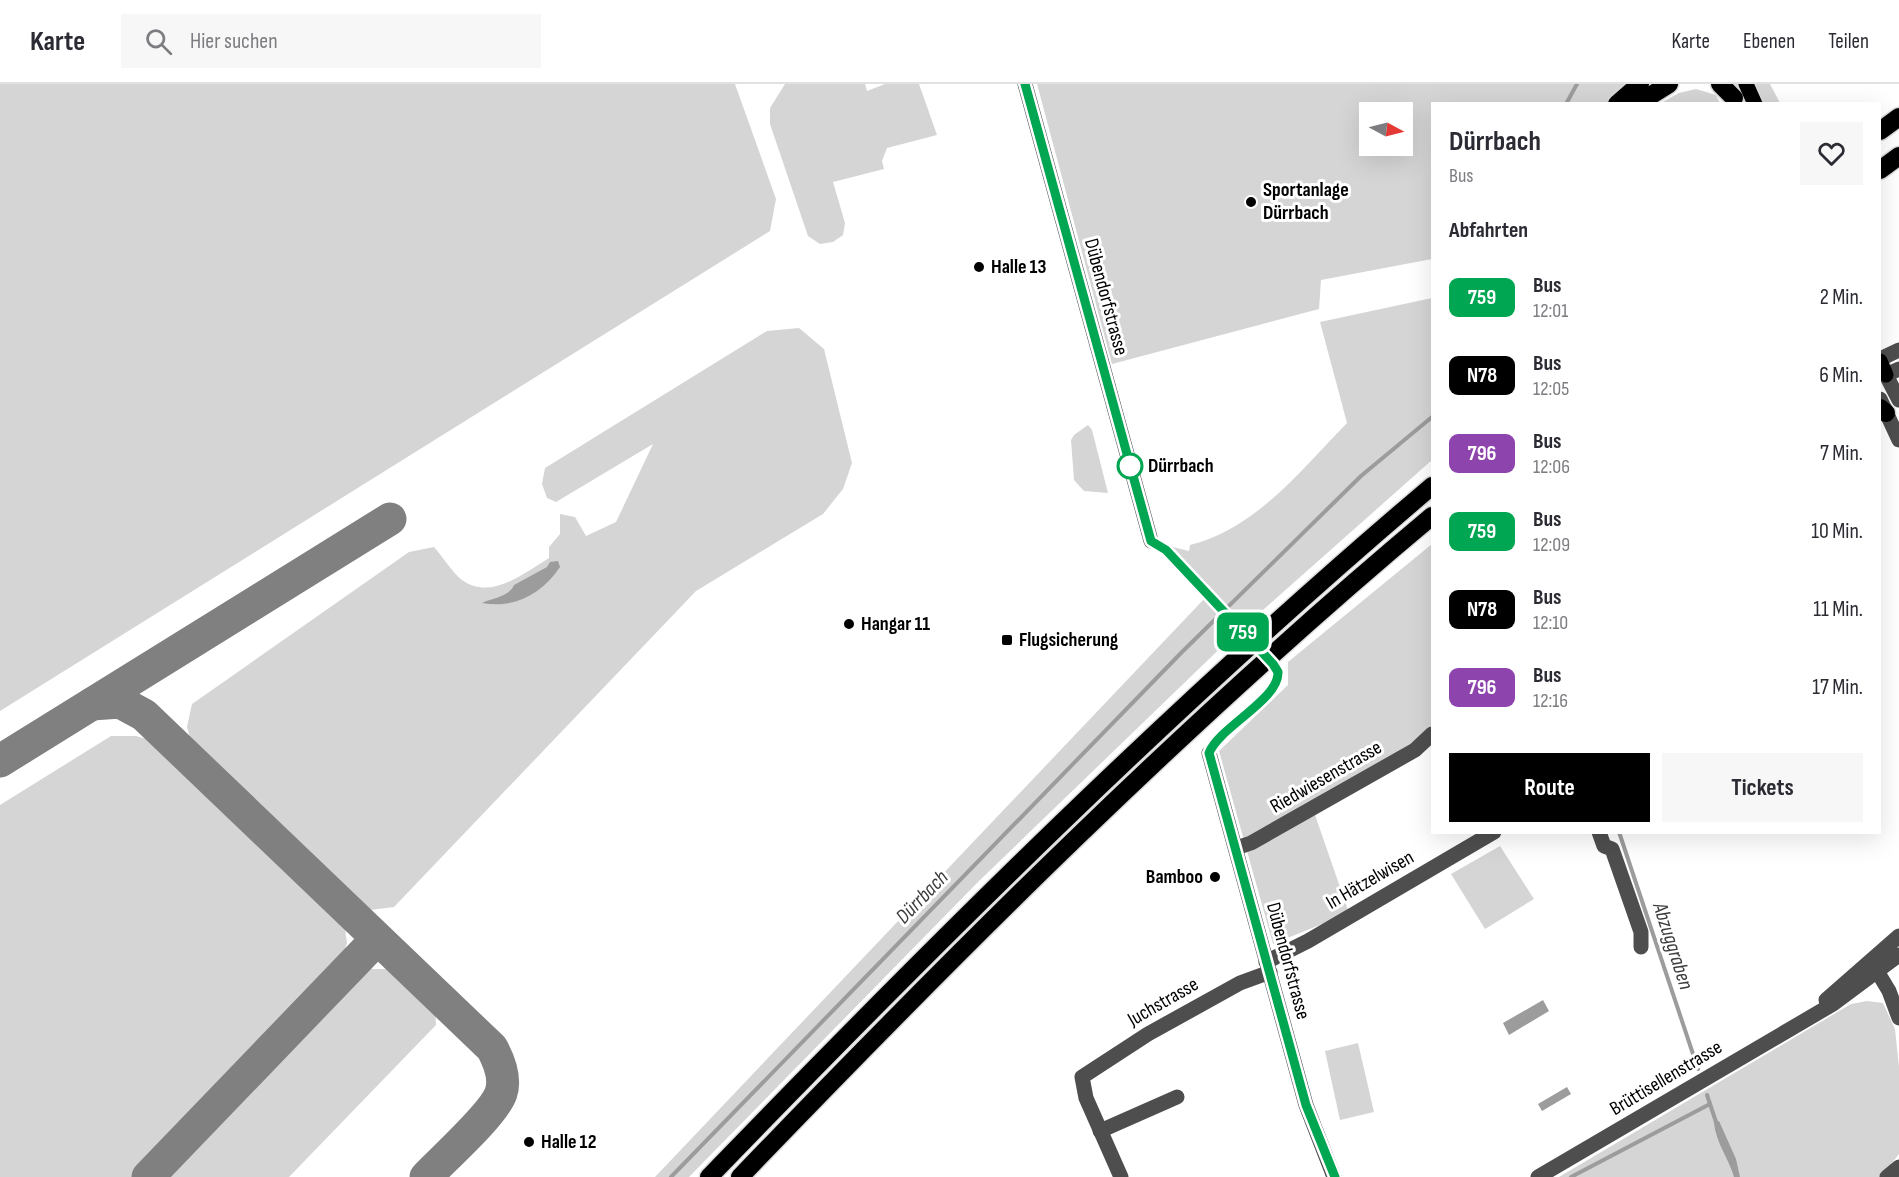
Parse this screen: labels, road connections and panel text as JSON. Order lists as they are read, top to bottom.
{
  "streets": {
    "street": [
      "Dübendorfstrasse",
      "Riedwiesenstrasse",
      "In Hätzelwisen",
      "Juchstrasse",
      "Brüttisellenstrasse"
    ]
  },
  "crossings": [
    ["Dübendorfstrasse", "Riedwiesenstrasse"],
    ["Dübendorfstrasse", "In Hätzelwisen"],
    ["Dübendorfstrasse", "Juchstrasse"],
    ["In Hätzelwisen", "Juchstrasse"]
  ],
  "water": ["Dürrbach", "Abzuggraben"],
  "places": {
    "other": [
      "Sportanlage Dürrbach",
      "Halle 13",
      "Dürrbach",
      "Hangar 11",
      "Bamboo",
      "Halle 12"
    ],
    "transit": ["Flugsicherung"]
  },
  "lines": ["bus line 759"],
  "north": "right",
  "page": {
    "header": "Karte",
    "search": "Hier suchen",
    "nav": ["Karte", "Ebenen", "Teilen"],
    "on_map": "759",
    "heading": [
      ["Dürrbach", "Bus"],
      "Abfahrten"
    ],
    "list": [
      {
        "mark": "759",
        "name": "Bus",
        "note": "12:01",
        "value": "2 Min."
      },
      {
        "mark": "N78",
        "name": "Bus",
        "note": "12:05",
        "value": "6 Min."
      },
      {
        "mark": "796",
        "name": "Bus",
        "note": "12:06",
        "value": "7 Min."
      },
      {
        "mark": "759",
        "name": "Bus",
        "note": "12:09",
        "value": "10 Min."
      },
      {
        "mark": "N78",
        "name": "Bus",
        "note": "12:10",
        "value": "11 Min."
      },
      {
        "mark": "796",
        "name": "Bus",
        "note": "12:16",
        "value": "17 Min."
      }
    ],
    "buttons": ["Route", "Tickets"]
  }
}
